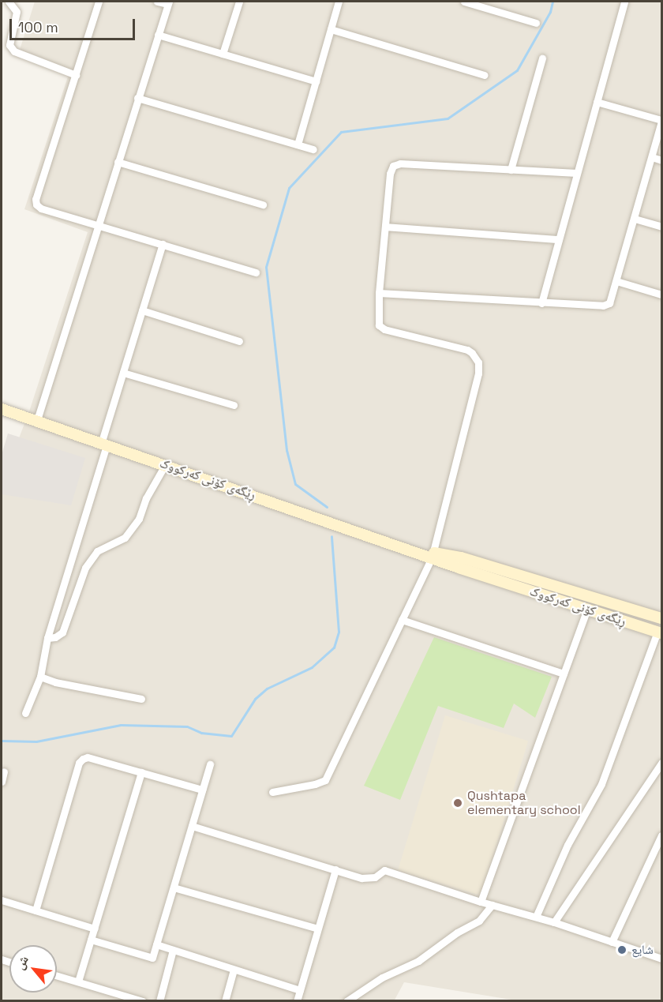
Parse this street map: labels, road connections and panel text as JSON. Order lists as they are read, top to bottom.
{
  "streets": {
    "street": ["ڕێگەی کۆنی کەرکووک"]
  },
  "places": ["Qushtapa elementary school", "شايع"],
  "scale_bar": "100 m",
  "north": "top left"
}
